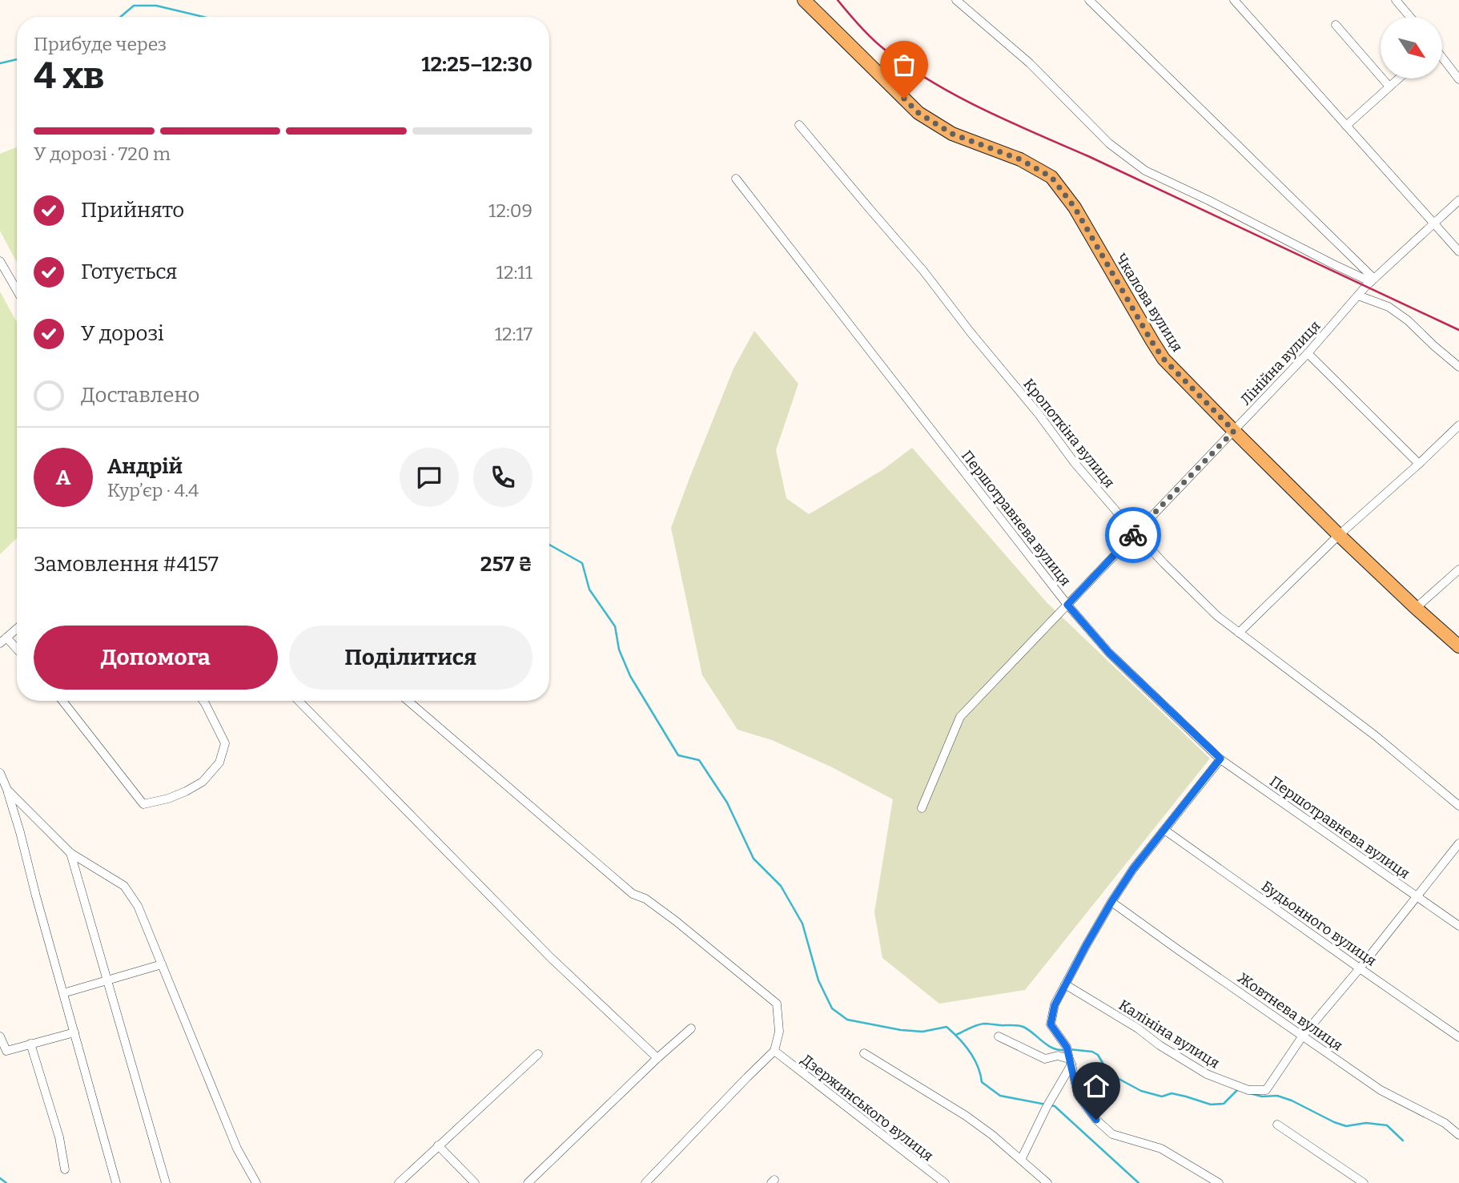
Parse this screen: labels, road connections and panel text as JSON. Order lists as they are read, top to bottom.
{
  "streets": {
    "main road": ["Чкалова вулиця"],
    "street": [
      "Лінійна вулиця",
      "Кропоткіна вулиця",
      "Першотравнева вулиця",
      "Будьонного вулиця",
      "Жовтнева вулиця",
      "Калініна вулиця",
      "Дзержинського вулиця"
    ]
  },
  "crossings": [
    ["Чкалова вулиця", "Лінійна вулиця"],
    ["Лінійна вулиця", "Кропоткіна вулиця"],
    ["Лінійна вулиця", "Першотравнева вулиця"],
    ["Жовтнева вулиця", "Калініна вулиця"]
  ],
  "north": "bottom right",
  "page": {
    "heading": ["4 хв", "Прибуде через", "12:25–12:30"],
    "panel": [
      "Андрій",
      "Кур’єр · 4.4",
      "Замовлення #4157",
      "257 ₴"
    ],
    "bar": "У дорозі · 720 m",
    "list": [
      ["Прийнято", "12:09"],
      ["Готується", "12:11"],
      ["У дорозі", "12:17"],
      "Доставлено"
    ],
    "round": "А",
    "buttons": ["Допомога", "Поділитися"]
  }
}
